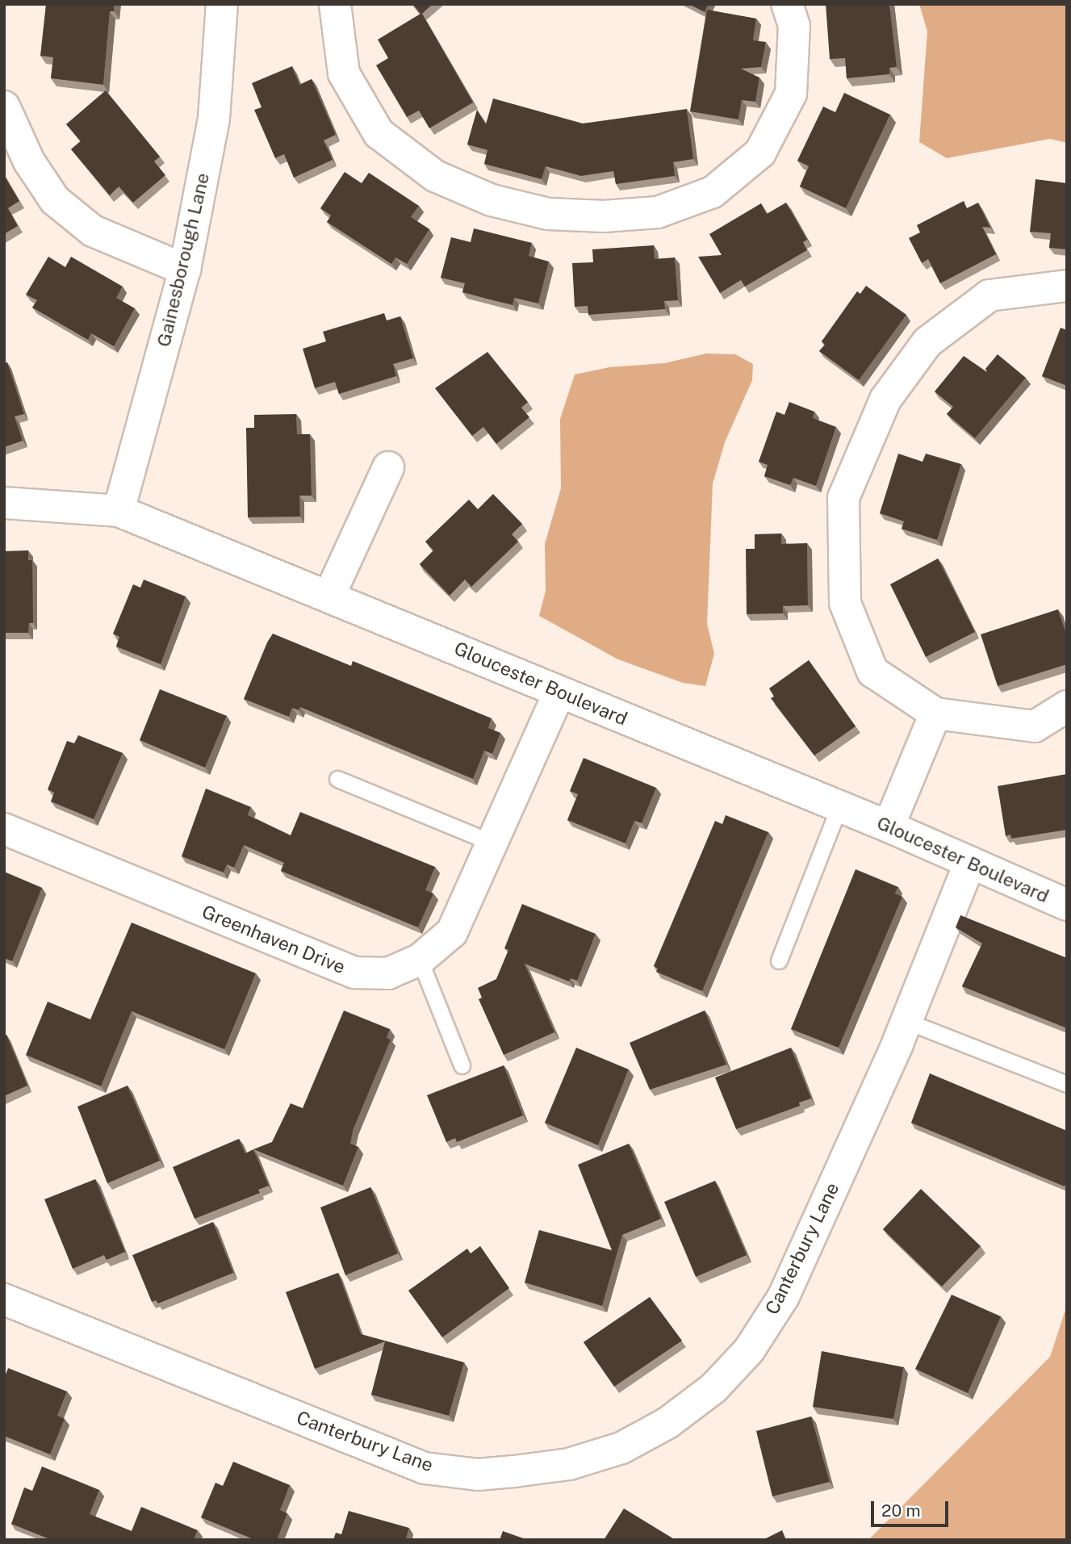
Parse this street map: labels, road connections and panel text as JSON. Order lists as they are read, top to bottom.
{
  "streets": {
    "street": [
      "Gainesborough Lane",
      "Gloucester Boulevard",
      "Greenhaven Drive",
      "Canterbury Lane"
    ]
  },
  "crossings": [
    ["Gainesborough Lane", "Gloucester Boulevard"],
    ["Gloucester Boulevard", "Greenhaven Drive"],
    ["Gloucester Boulevard", "Canterbury Lane"]
  ],
  "scale_bar": "20 m"
}
